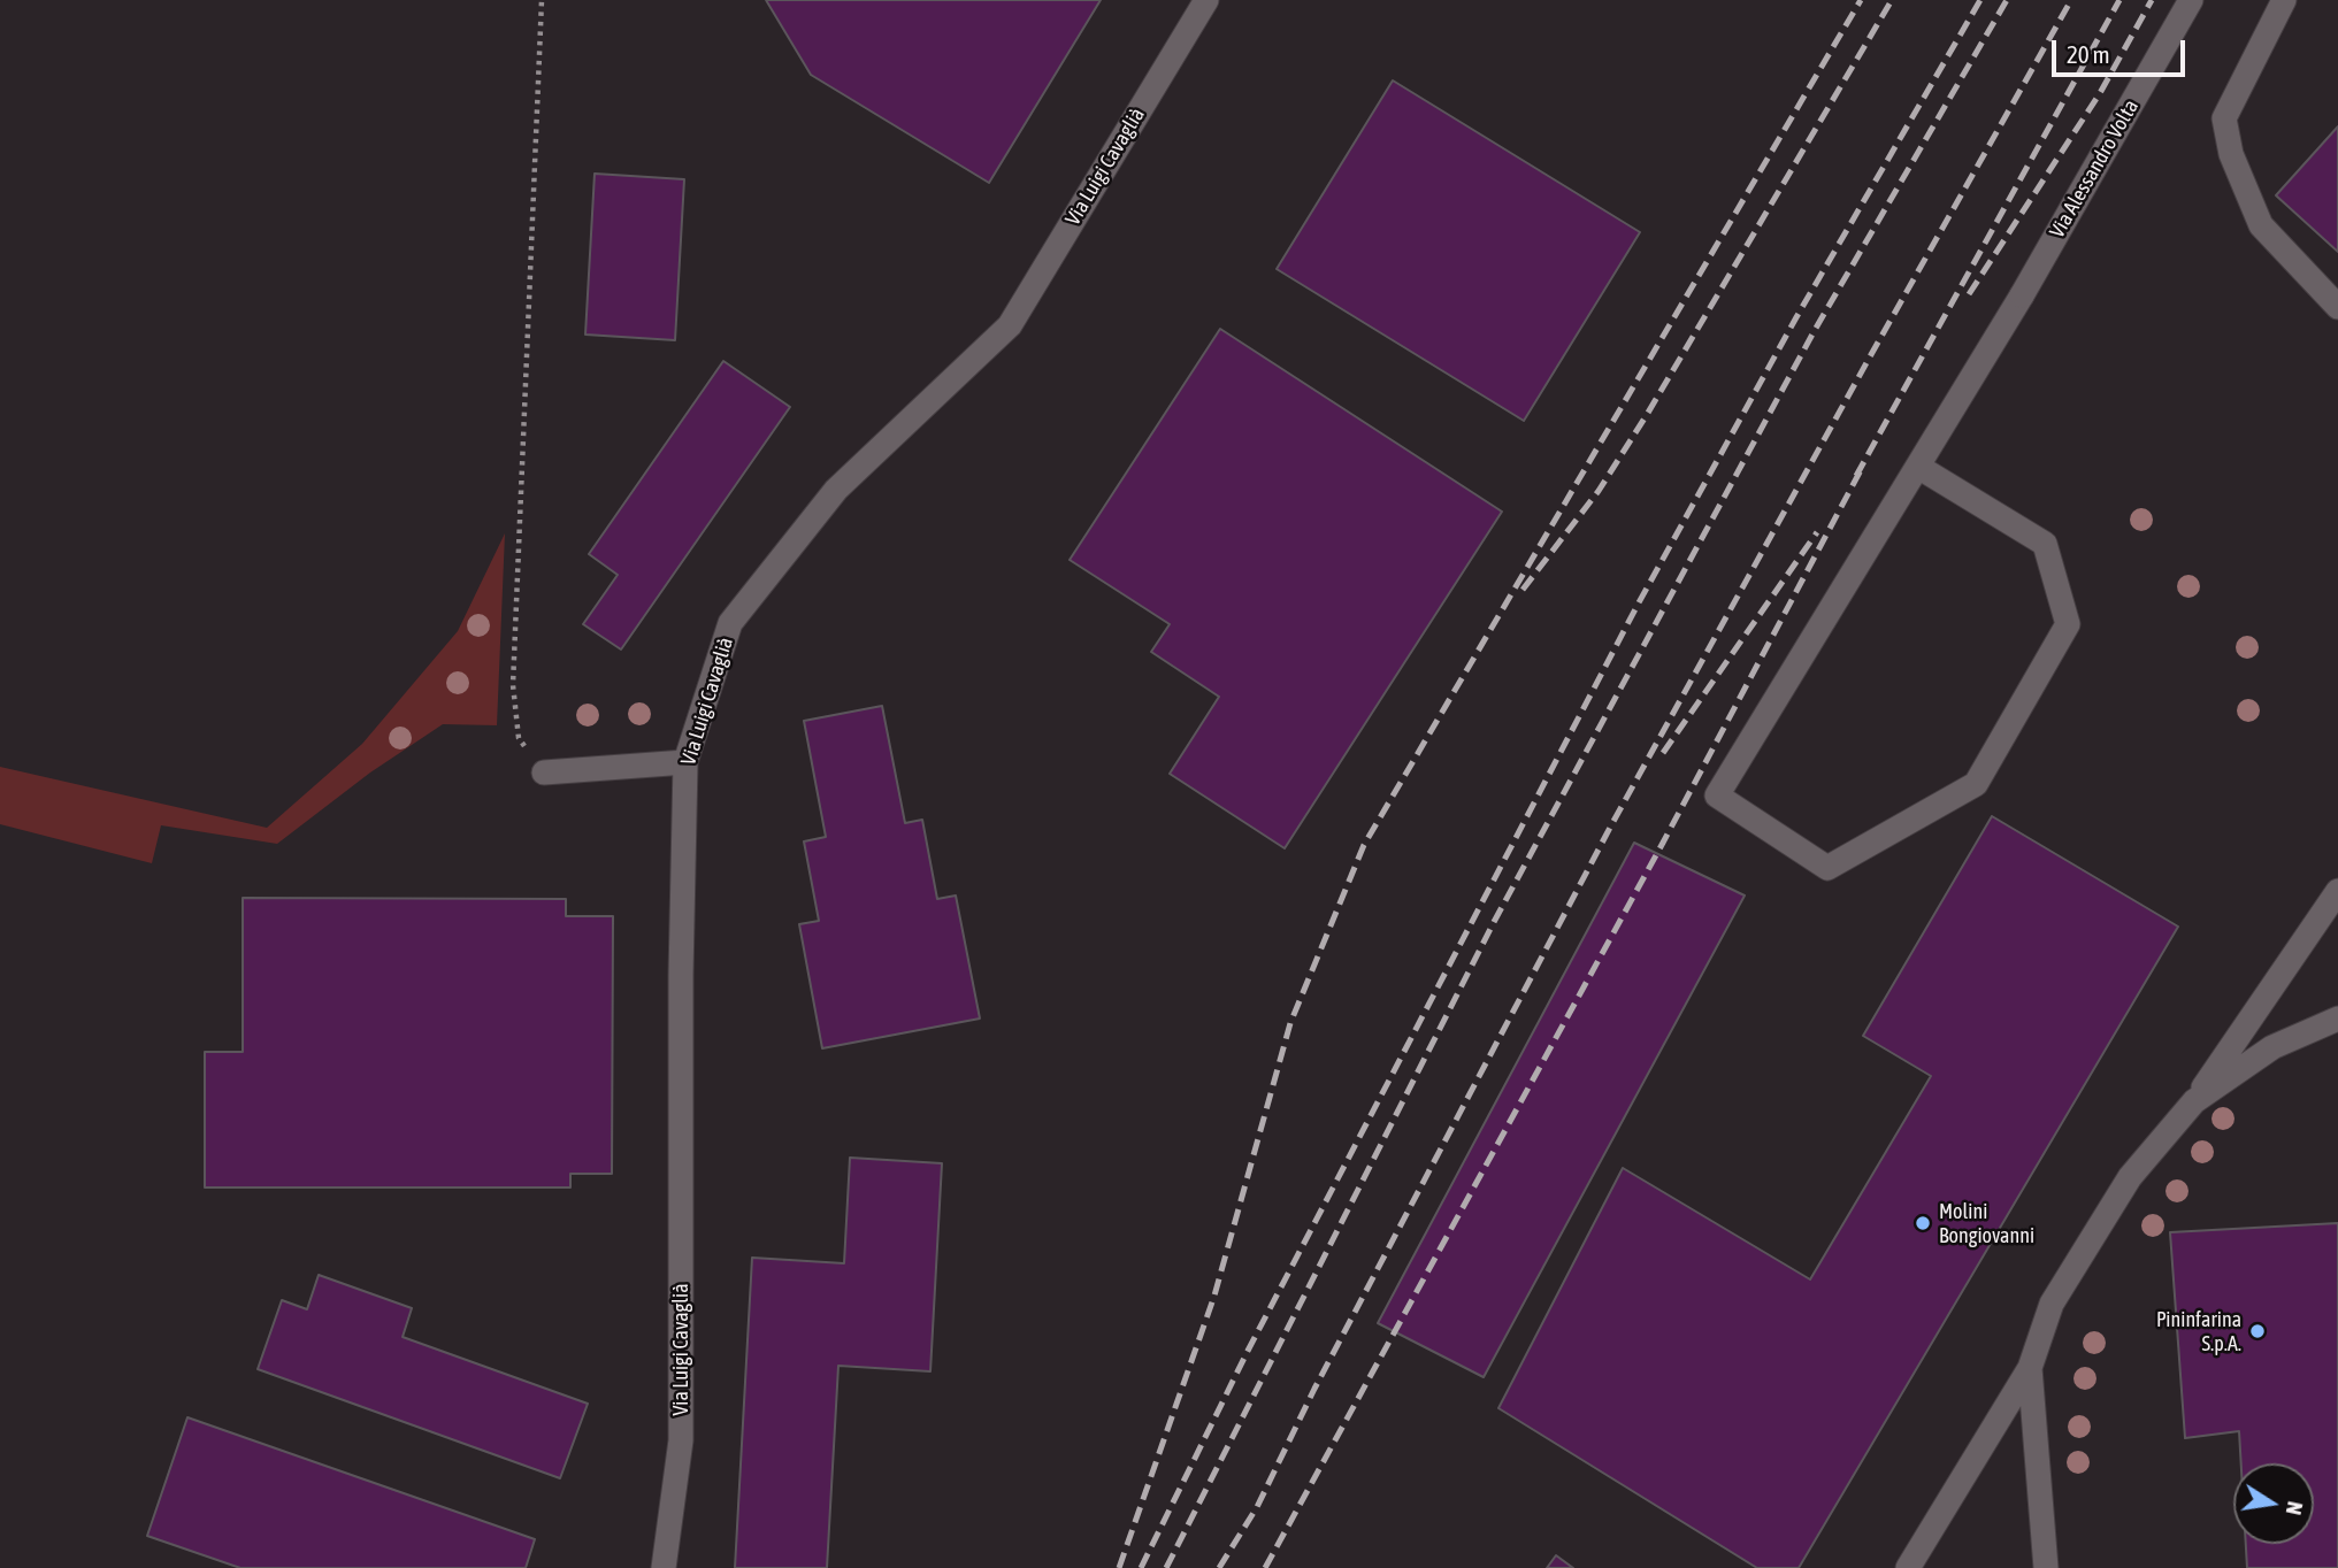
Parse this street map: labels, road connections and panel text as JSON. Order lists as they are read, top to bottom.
{
  "streets": {
    "street": ["Via Luigi Cavaglià", "Via Alessandro Volta"]
  },
  "places": ["Molini Bongiovanni", "Pininfarina S.p.A."],
  "scale_bar": "20 m",
  "north": "right"
}
